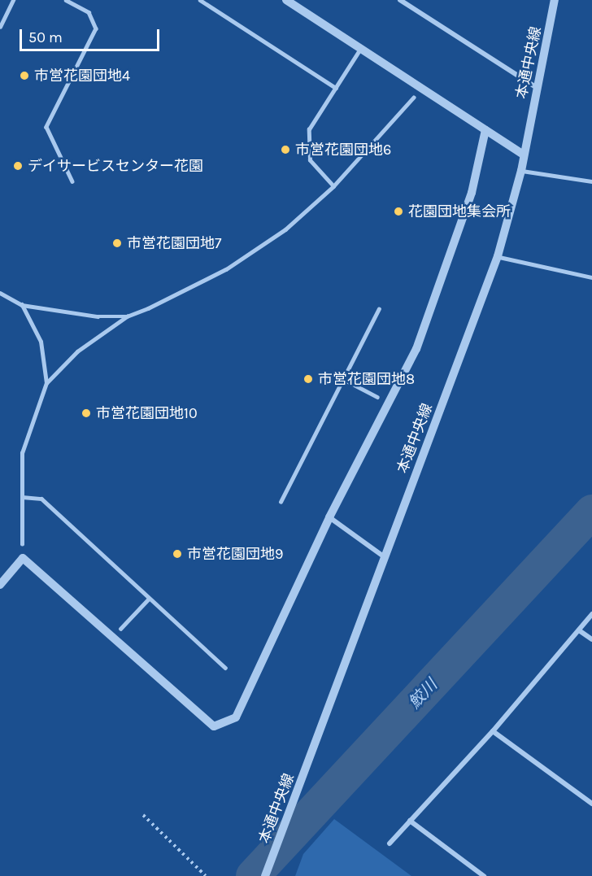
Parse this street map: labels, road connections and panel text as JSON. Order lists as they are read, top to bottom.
{
  "streets": {
    "street": ["本通中央線"]
  },
  "water": ["鮫川"],
  "places": [
    "市営花園団地4",
    "市営花園団地6",
    "デイサービスセンター花園",
    "花園団地集会所",
    "市営花園団地7",
    "市営花園団地8",
    "市営花園団地10",
    "市営花園団地9"
  ],
  "scale_bar": "50 m"
}
